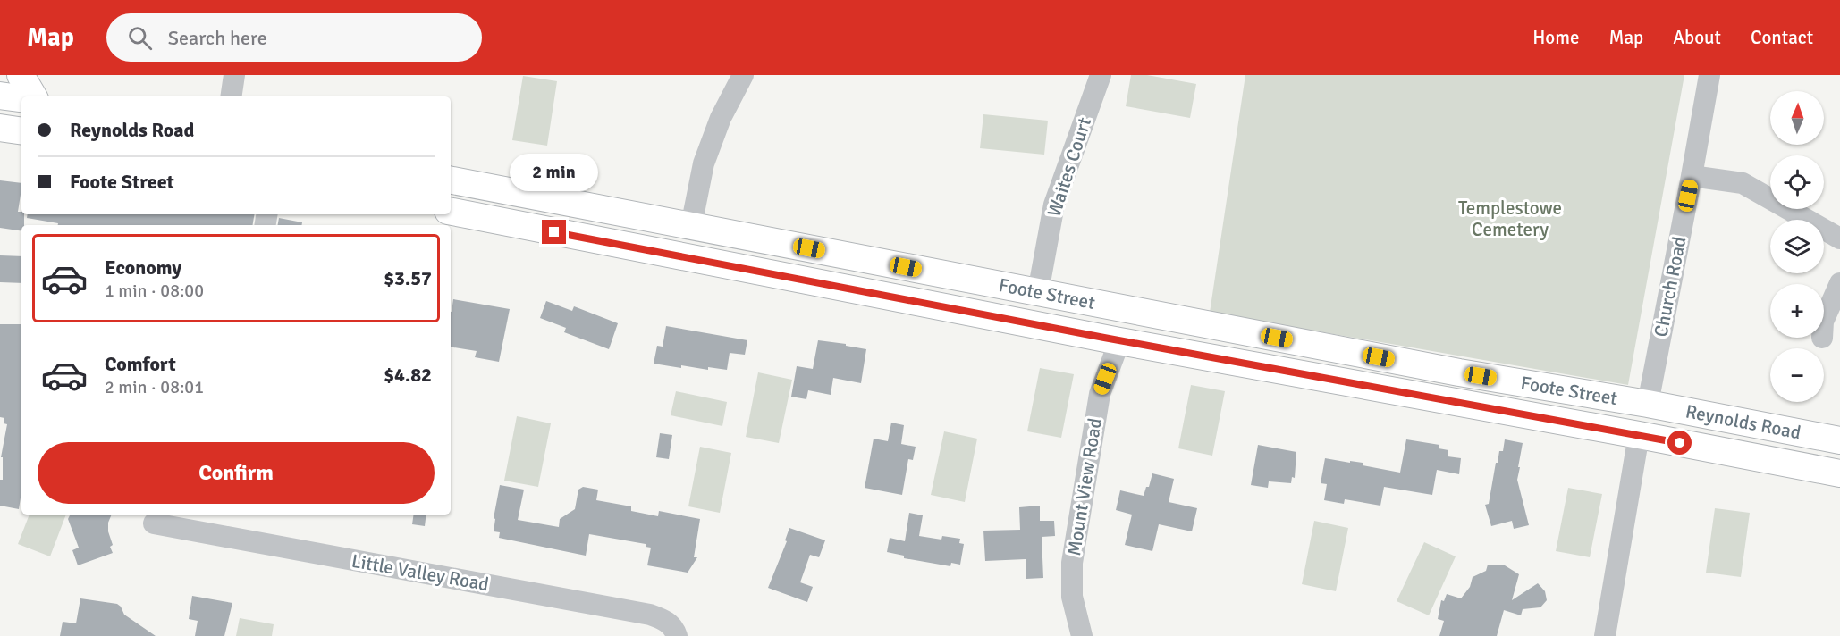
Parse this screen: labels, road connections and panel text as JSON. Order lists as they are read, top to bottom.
{
  "streets": {
    "main road": ["Foote Street", "Reynolds Road"],
    "street": [
      "Waites Court",
      "Church Road",
      "Mount View Road",
      "Little Valley Road"
    ]
  },
  "crossings": [
    ["Waites Court", "Foote Street"],
    ["Church Road", "Foote Street"],
    ["Church Road", "Reynolds Road"],
    ["Foote Street", "Reynolds Road"],
    ["Foote Street", "Mount View Road"]
  ],
  "parks": ["Templestowe Cemetery"],
  "north": "top",
  "page": {
    "header": "Map",
    "search": "Search here",
    "nav": [
      "Home",
      "Map",
      "About",
      "Contact"
    ],
    "map_buttons": ["+", "−"],
    "banner": ["Reynolds Road", "Foote Street"],
    "bubble": "2 min",
    "list": [
      {
        "name": "Economy",
        "note": "1 min · 08:00",
        "value": "$3.57"
      },
      {
        "name": "Comfort",
        "note": "2 min · 08:01",
        "value": "$4.82"
      }
    ],
    "buttons": "Confirm"
  }
}
